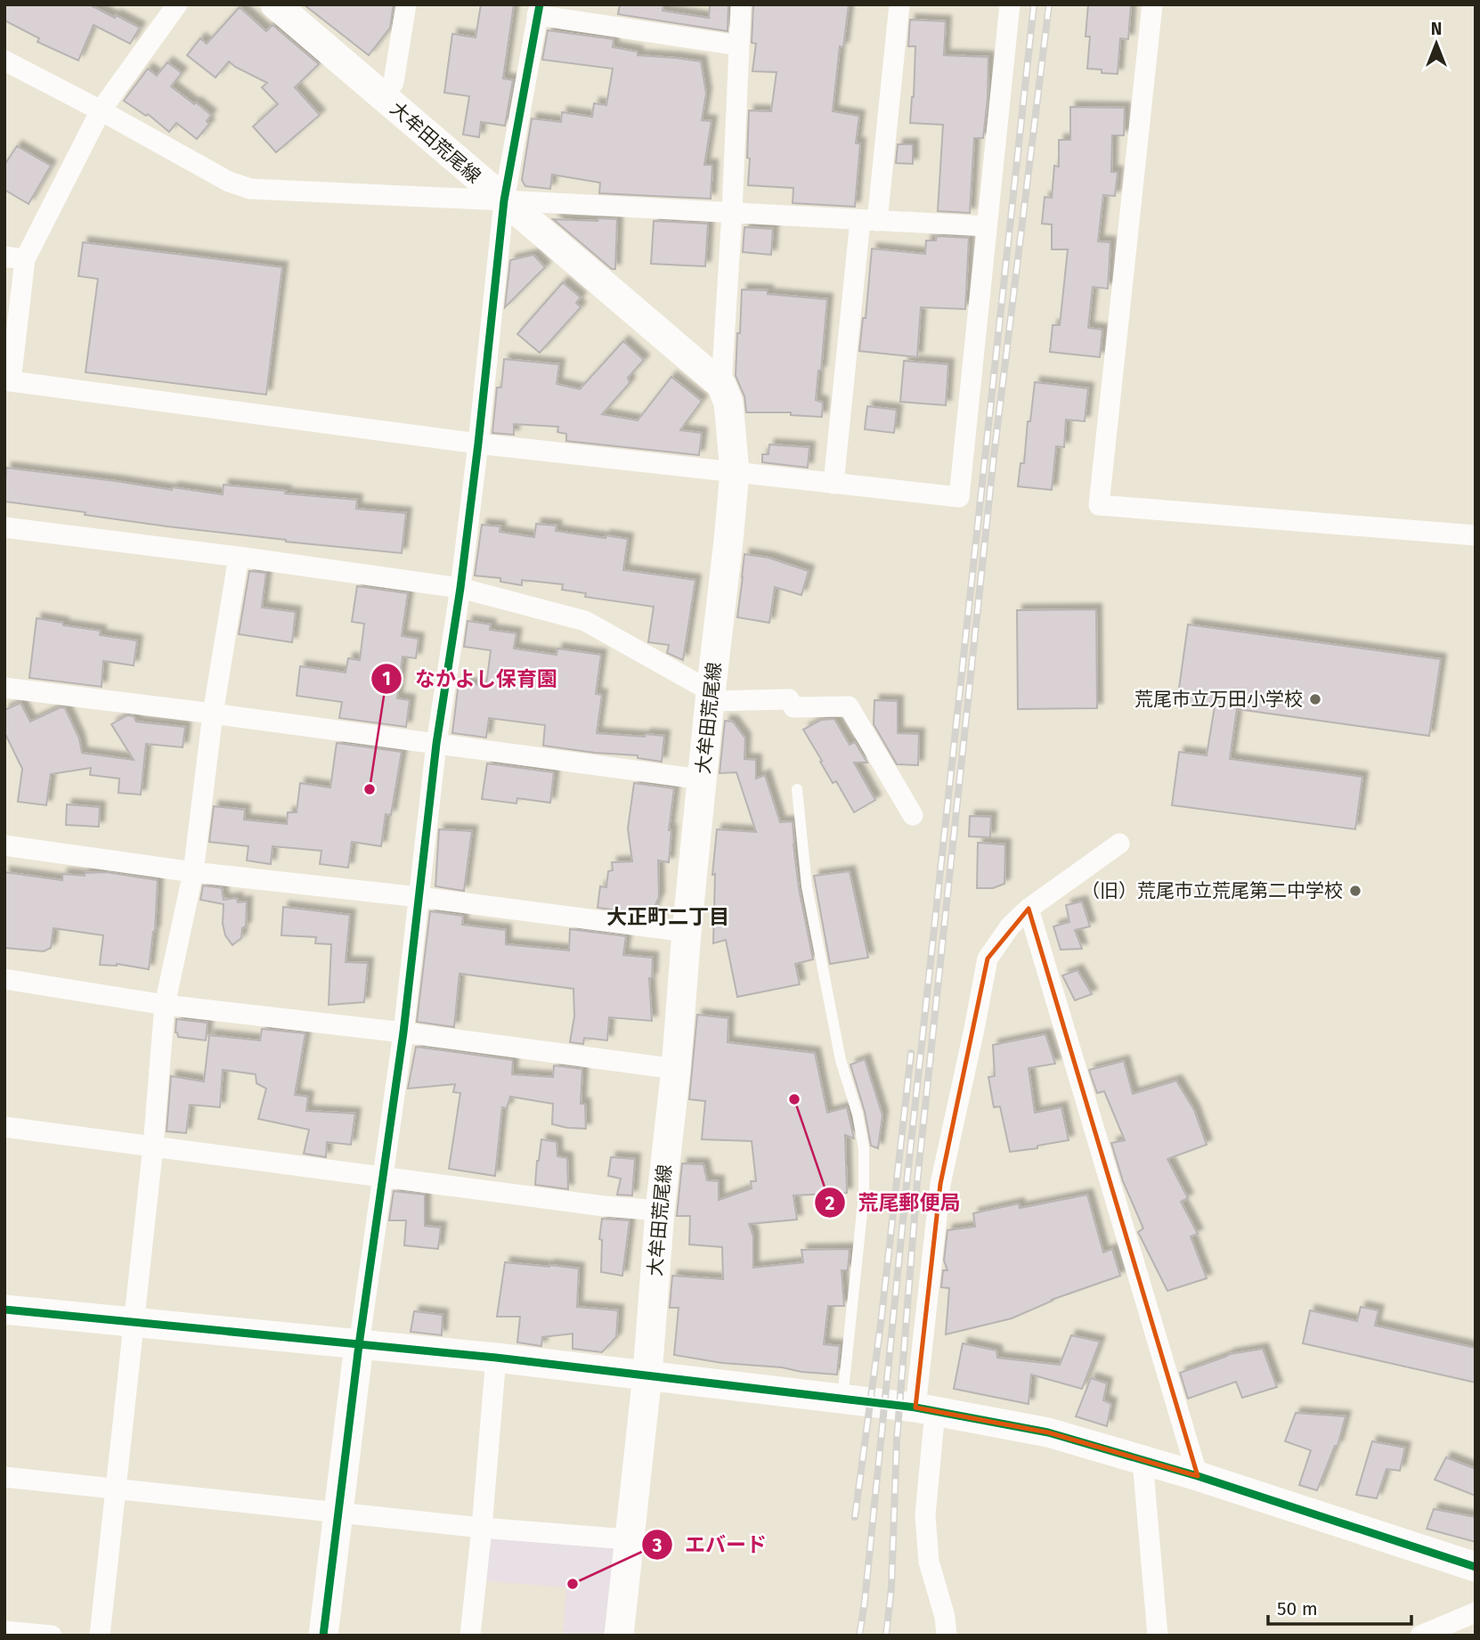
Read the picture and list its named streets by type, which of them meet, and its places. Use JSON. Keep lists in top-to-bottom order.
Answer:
{
  "streets": {
    "main road": ["大牟田荒尾線"]
  },
  "districts": ["大正町二丁目"],
  "places": [
    "荒尾市立万田小学校",
    "なかよし保育園",
    "（旧）荒尾市立荒尾第二中学校",
    "荒尾郵便局",
    "エバード"
  ],
  "scale_bar": "50 m",
  "north": "top"
}
